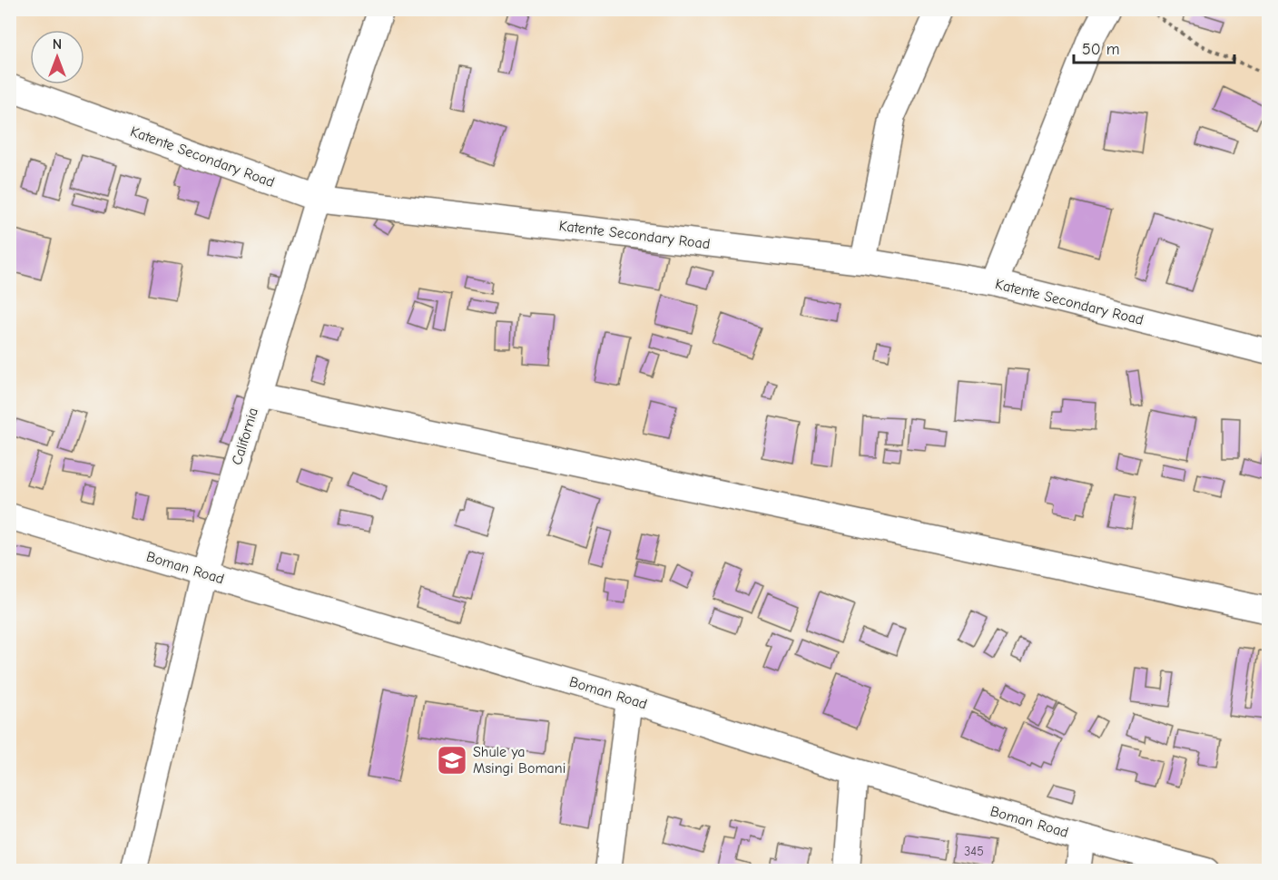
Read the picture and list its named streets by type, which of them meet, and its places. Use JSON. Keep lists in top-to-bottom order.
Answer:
{
  "streets": {
    "street": ["Katente Secondary Road", "California", "Boman Road"]
  },
  "crossings": [
    ["Katente Secondary Road", "California"],
    ["California", "Boman Road"]
  ],
  "places": {
    "school or university": ["Shule ya Msingi Bomani"]
  },
  "house_numbers": ["345"],
  "scale_bar": "50 m",
  "north": "top"
}
